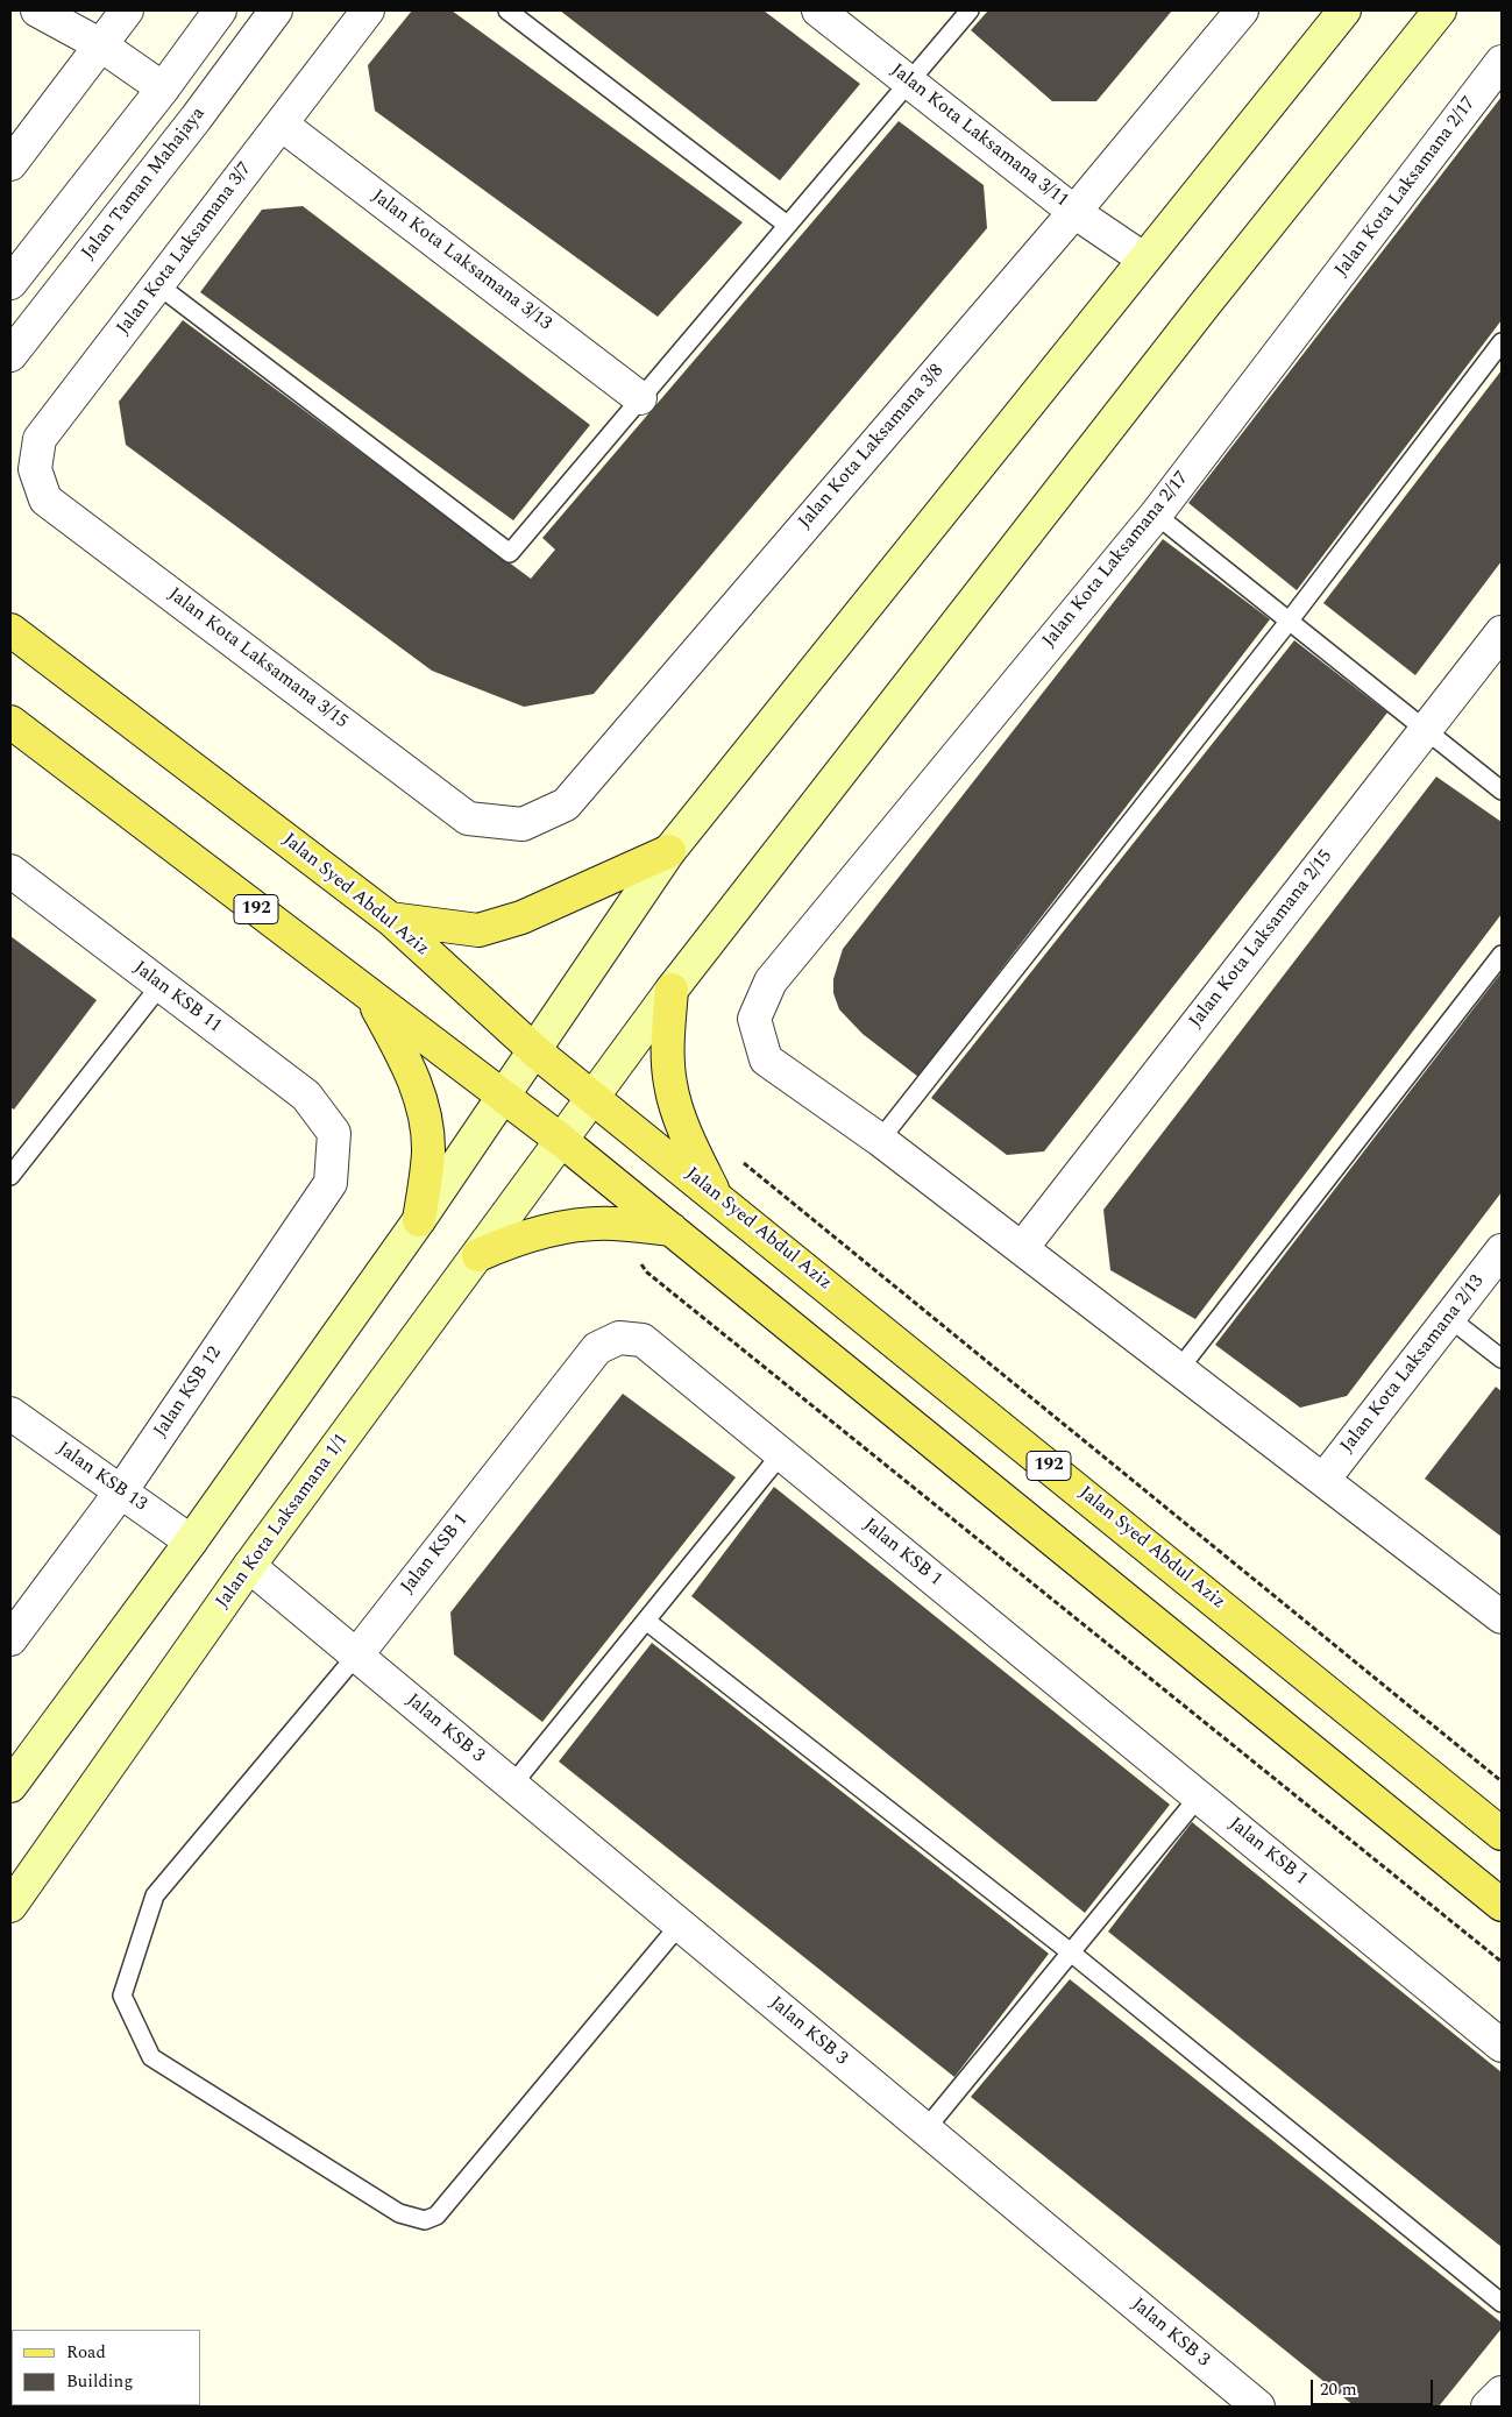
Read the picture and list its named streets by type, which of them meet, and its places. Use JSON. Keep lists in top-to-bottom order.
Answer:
{
  "streets": {
    "main road": ["Jalan Syed Abdul Aziz", "192", "Jalan Kota Laksamana 1/1"],
    "street": [
      "Jalan Kota Laksamana 3/11",
      "Jalan Taman Mahajaya",
      "Jalan Kota Laksamana 2/17",
      "Jalan Kota Laksamana 3/7",
      "Jalan Kota Laksamana 3/13",
      "Jalan Kota Laksamana 3/8",
      "Jalan Kota Laksamana 3/15",
      "Jalan Kota Laksamana 2/15",
      "Jalan KSB 11",
      "Jalan Kota Laksamana 2/13",
      "Jalan KSB 12",
      "Jalan KSB 13",
      "Jalan KSB 1",
      "Jalan KSB 3"
    ]
  },
  "crossings": [
    ["Jalan Kota Laksamana 3/11", "Jalan Kota Laksamana 3/8"],
    ["Jalan Kota Laksamana 3/7", "Jalan Kota Laksamana 3/13"],
    ["Jalan Kota Laksamana 3/7", "Jalan Kota Laksamana 3/15"],
    ["Jalan Kota Laksamana 3/8", "Jalan Kota Laksamana 3/15"],
    ["Jalan Syed Abdul Aziz", "Jalan Kota Laksamana 1/1"],
    ["192", "Jalan Kota Laksamana 1/1"],
    ["Jalan KSB 11", "Jalan KSB 12"],
    ["Jalan KSB 12", "Jalan KSB 13"],
    ["Jalan Kota Laksamana 1/1", "Jalan KSB 3"],
    ["Jalan KSB 1", "Jalan KSB 3"]
  ],
  "legend": ["Road", "Building"],
  "scale_bar": "20 m"
}
